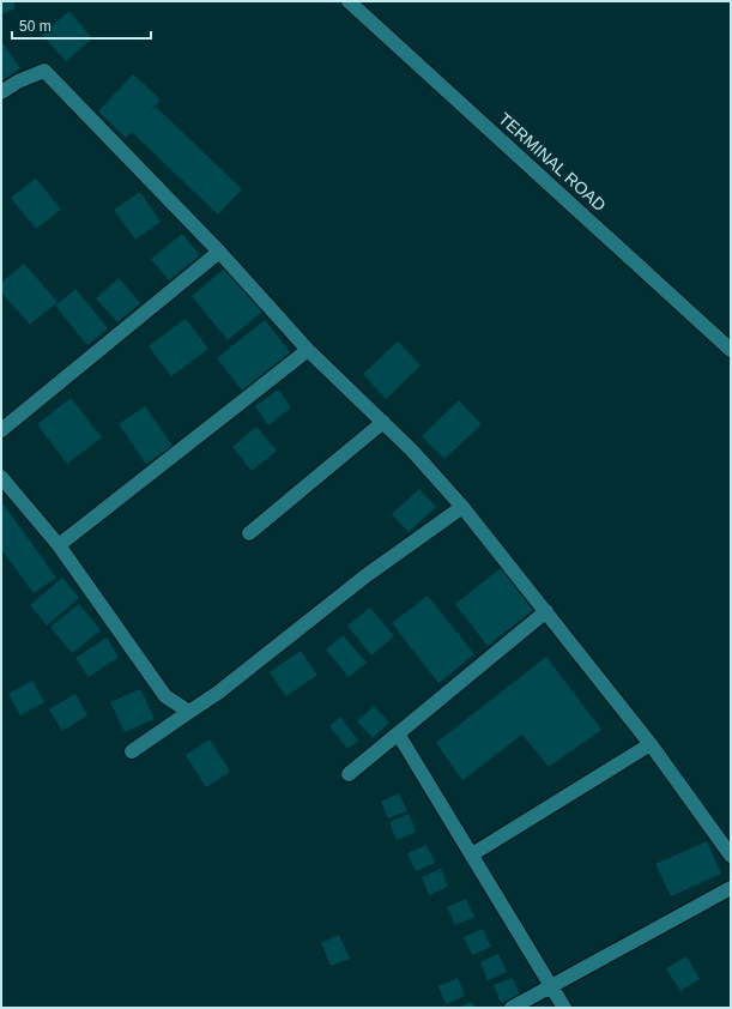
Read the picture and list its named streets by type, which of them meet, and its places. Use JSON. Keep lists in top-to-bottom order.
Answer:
{
  "streets": {
    "street": ["TERMINAL ROAD"]
  },
  "scale_bar": "50 m"
}
